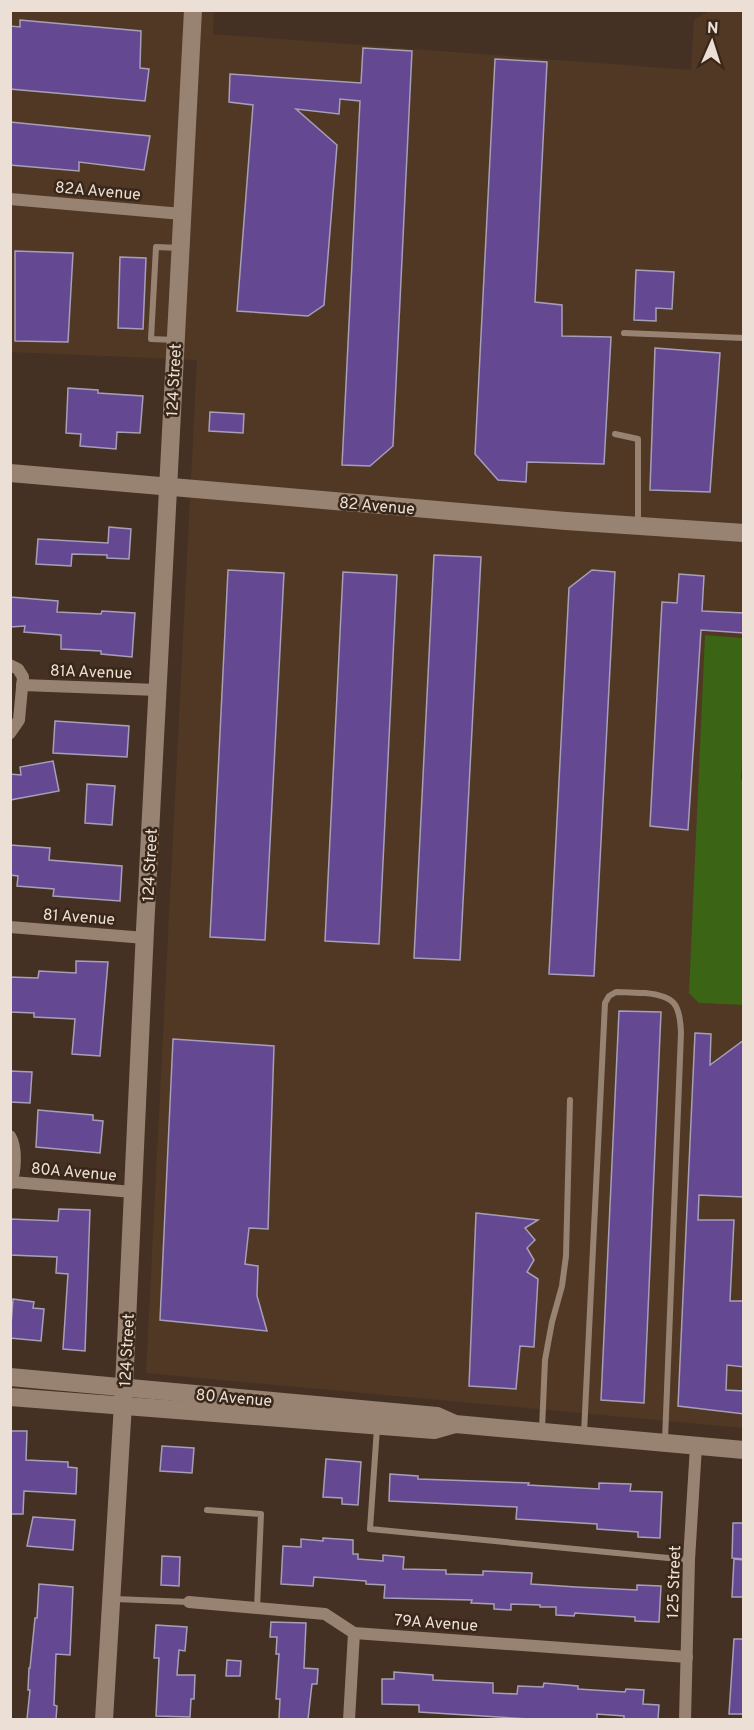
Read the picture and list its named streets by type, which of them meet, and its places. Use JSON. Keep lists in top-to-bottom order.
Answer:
{
  "streets": {
    "street": [
      "82A Avenue",
      "124 Street",
      "82 Avenue",
      "81A Avenue",
      "81 Avenue",
      "80A Avenue",
      "80 Avenue",
      "125 Street",
      "79A Avenue"
    ]
  },
  "crossings": [
    ["82A Avenue", "124 Street"],
    ["124 Street", "82 Avenue"],
    ["124 Street", "81A Avenue"],
    ["124 Street", "81 Avenue"],
    ["124 Street", "80A Avenue"],
    ["124 Street", "80 Avenue"],
    ["80 Avenue", "125 Street"],
    ["125 Street", "79A Avenue"]
  ],
  "north": "top"
}
